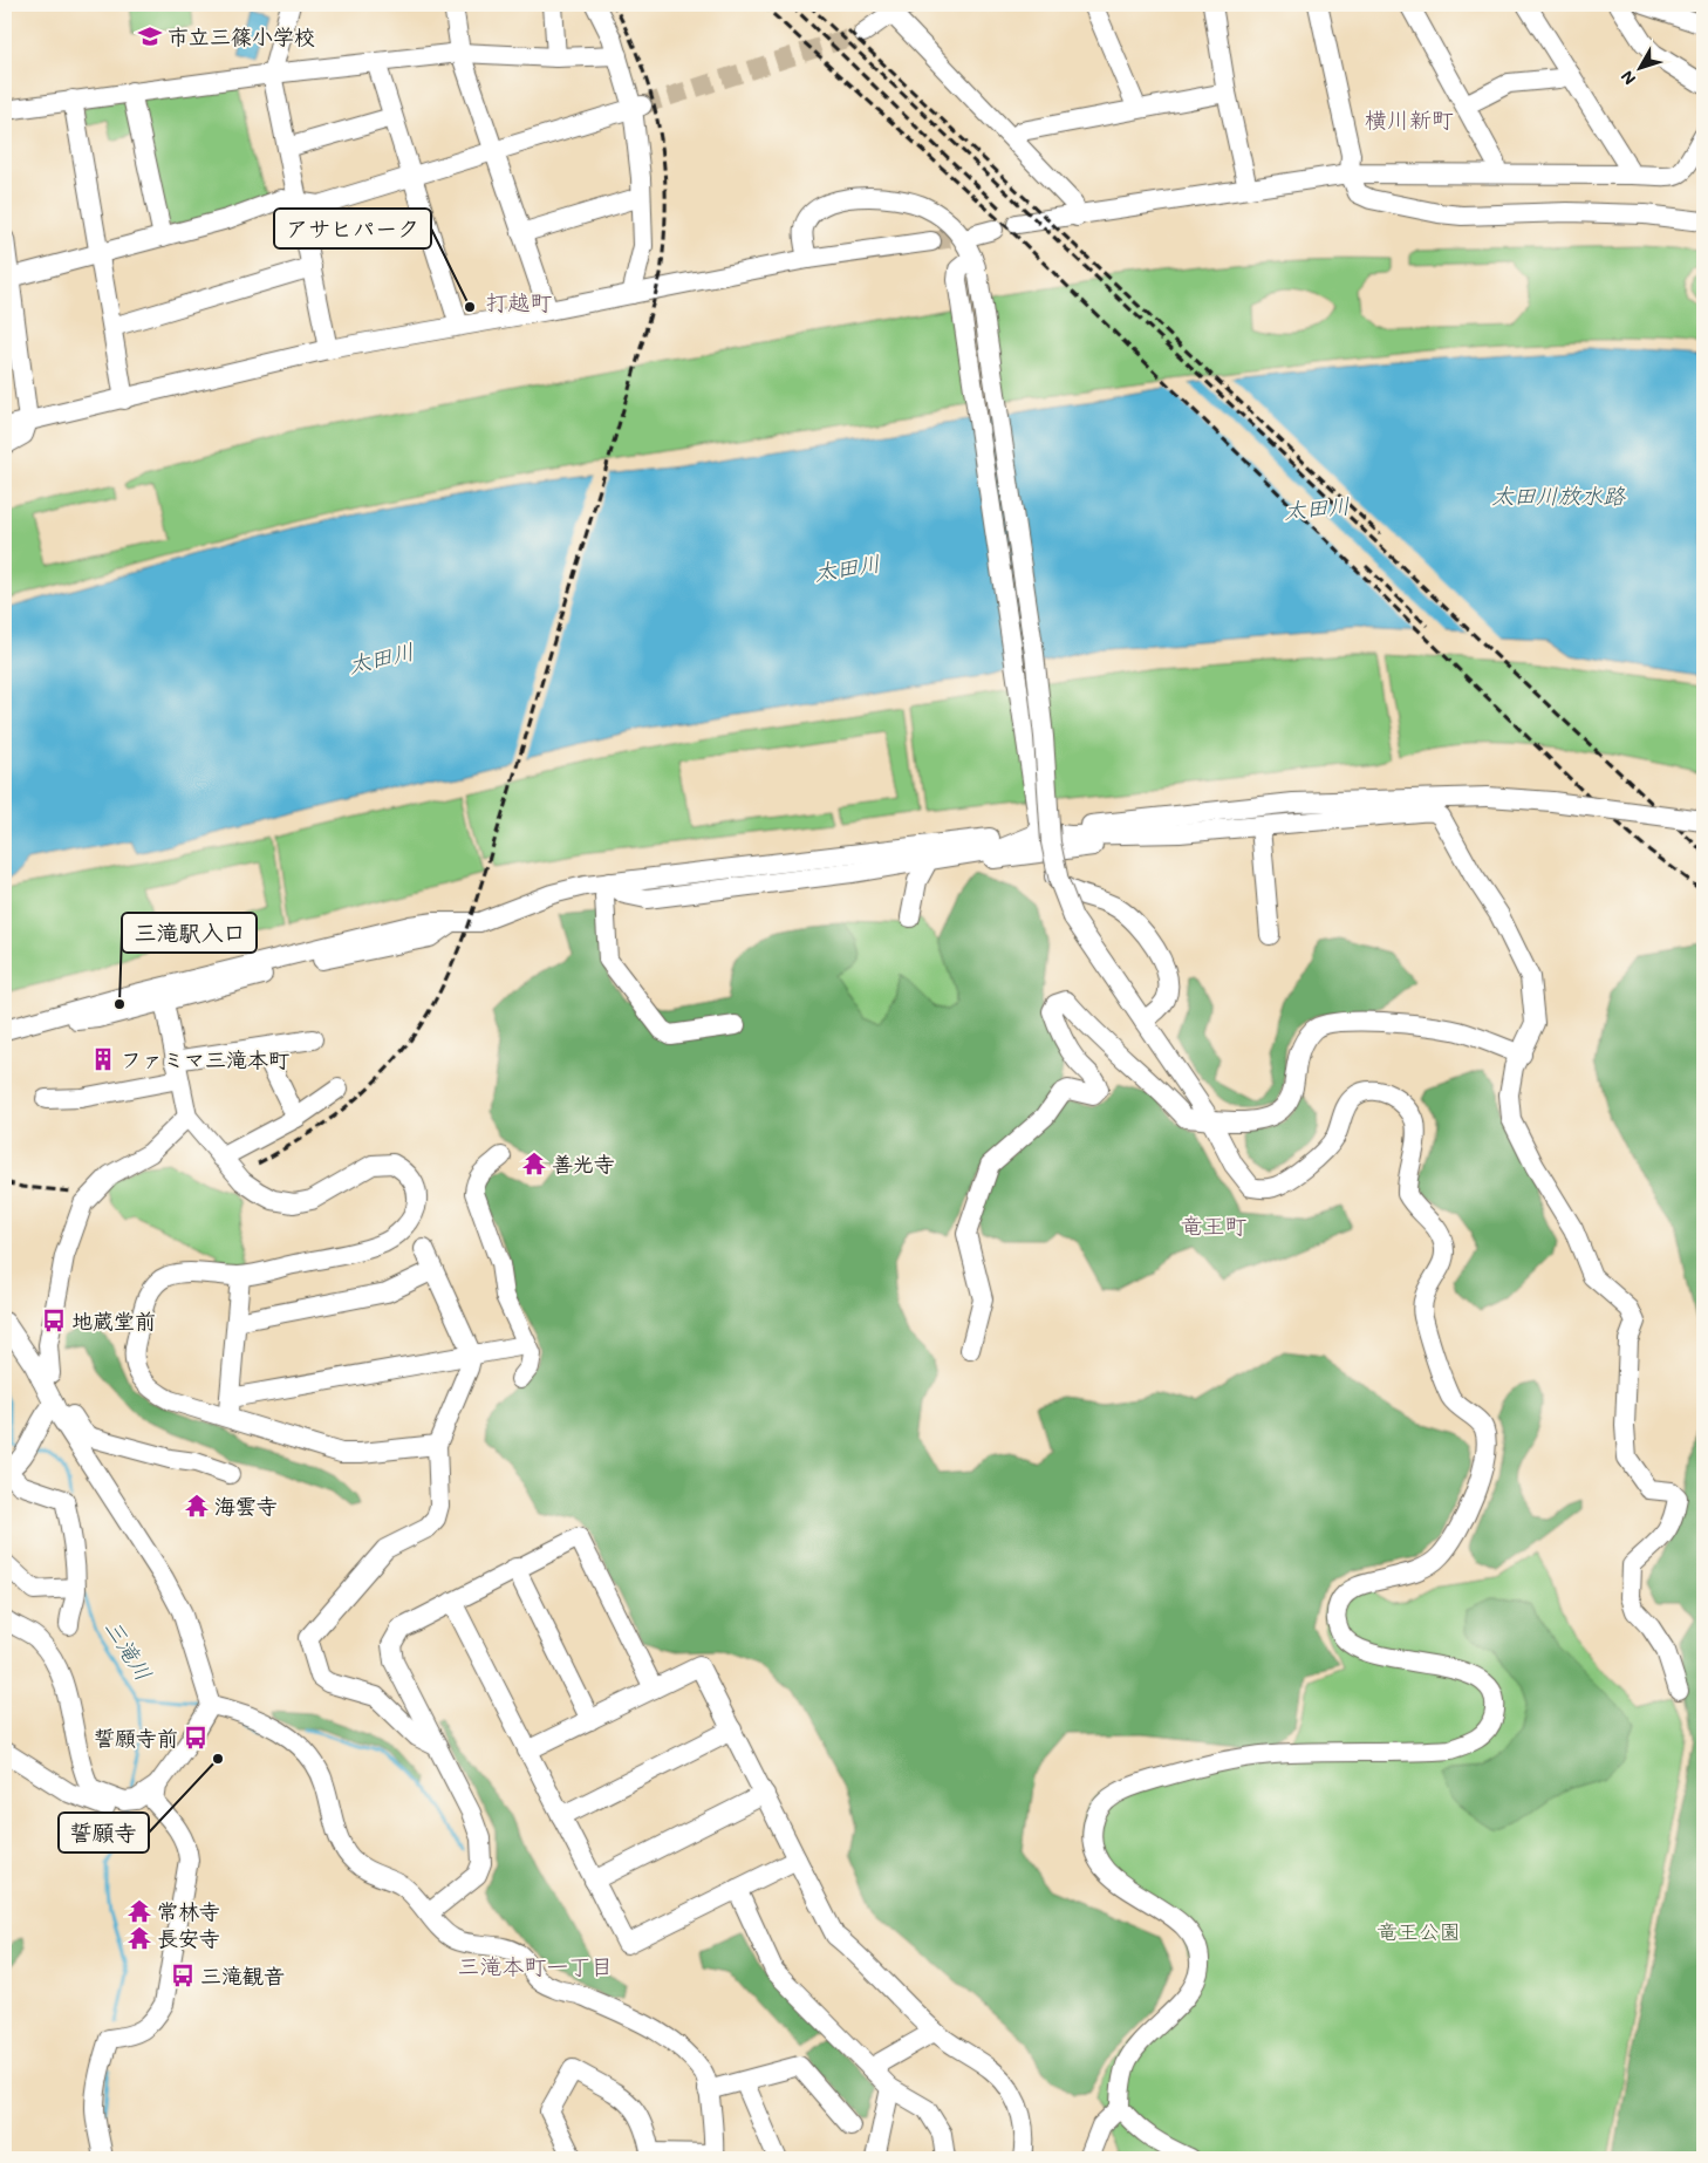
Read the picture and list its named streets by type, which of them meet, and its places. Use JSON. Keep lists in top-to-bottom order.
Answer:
{
  "districts": [
    "横川新町",
    "打越町",
    "竜王町",
    "三滝本町一丁目"
  ],
  "water": ["太田川放水路", "太田川", "三滝川"],
  "parks": ["竜王公園"],
  "places": {
    "school or university": ["市立三篠小学校"],
    "other": ["アサヒパーク", "三滝駅入口", "誓願寺"],
    "building": ["ファミマ三滝本町"],
    "temple": [
      "善光寺",
      "海雲寺",
      "常林寺",
      "長安寺"
    ],
    "bus stop": ["地蔵堂前", "誓願寺前", "三滝観音"]
  },
  "north": "bottom left"
}
